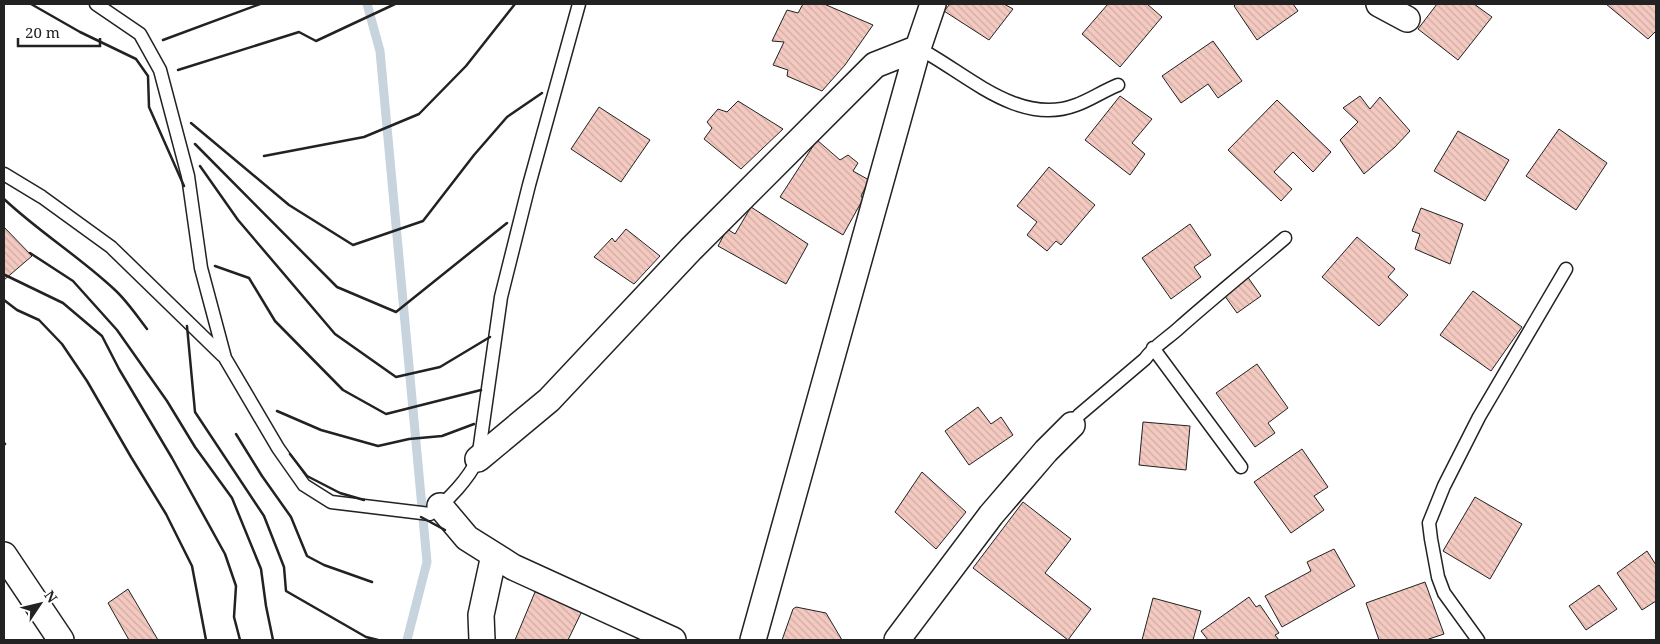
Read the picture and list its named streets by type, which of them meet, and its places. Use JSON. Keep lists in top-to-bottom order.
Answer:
{
  "scale_bar": "20 m",
  "north": "top right"
}
